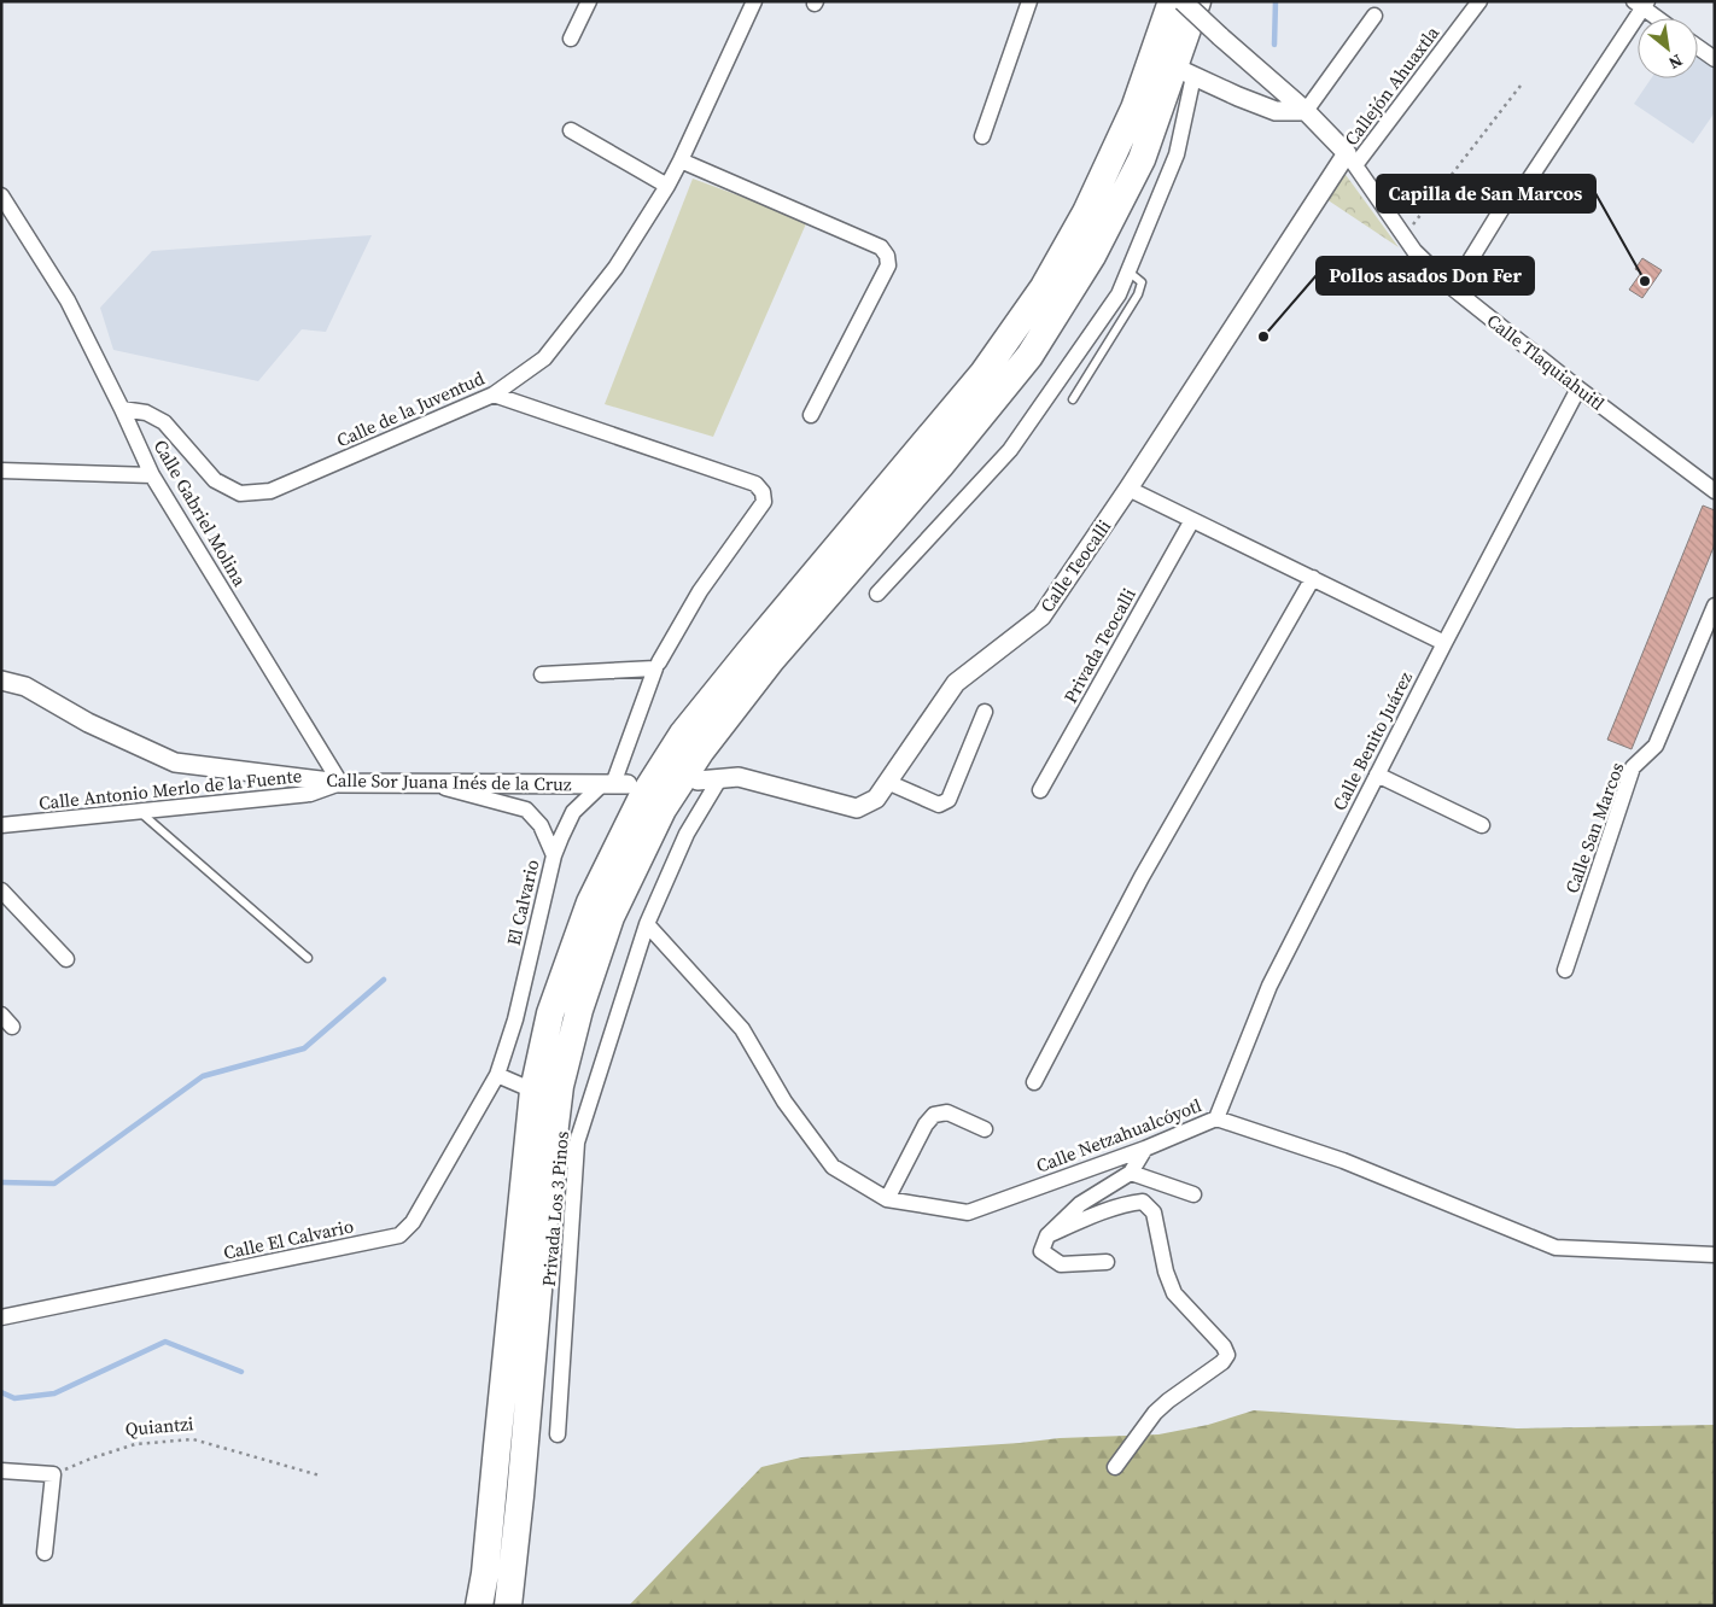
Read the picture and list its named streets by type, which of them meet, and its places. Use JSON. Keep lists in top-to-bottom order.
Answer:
{
  "streets": {
    "street": [
      "Callejón Ahuaxtla",
      "Calle Tlaquiahuitl",
      "Calle de la Juventud",
      "Calle Gabriel Molina",
      "Calle Teocalli",
      "Privada Teocalli",
      "Calle Benito Juárez",
      "Calle Sor Juana Inés de la Cruz",
      "Calle Antonio Merlo de la Fuente",
      "Calle San Marcos",
      "El Calvario",
      "Calle Netzahualcóyotl",
      "Privada Los 3 Pinos",
      "Calle El Calvario"
    ],
    "path": ["Quiantzi"]
  },
  "crossings": [
    ["Callejón Ahuaxtla", "Calle Tlaquiahuitl"],
    ["Callejón Ahuaxtla", "Calle Teocalli"],
    ["Calle Tlaquiahuitl", "Calle Teocalli"],
    ["Calle Tlaquiahuitl", "Calle Benito Juárez"],
    ["Calle de la Juventud", "Calle Gabriel Molina"],
    ["Calle Gabriel Molina", "Calle Sor Juana Inés de la Cruz"],
    ["Calle Gabriel Molina", "Calle Antonio Merlo de la Fuente"],
    ["Calle Teocalli", "Privada Los 3 Pinos"],
    ["Calle Benito Juárez", "Calle Netzahualcóyotl"],
    ["Calle Sor Juana Inés de la Cruz", "Calle Antonio Merlo de la Fuente"],
    ["Calle Sor Juana Inés de la Cruz", "El Calvario"],
    ["El Calvario", "Calle El Calvario"],
    ["Calle Netzahualcóyotl", "Privada Los 3 Pinos"]
  ],
  "places": ["Capilla de San Marcos", "Pollos asados Don Fer"],
  "north": "bottom right"
}
